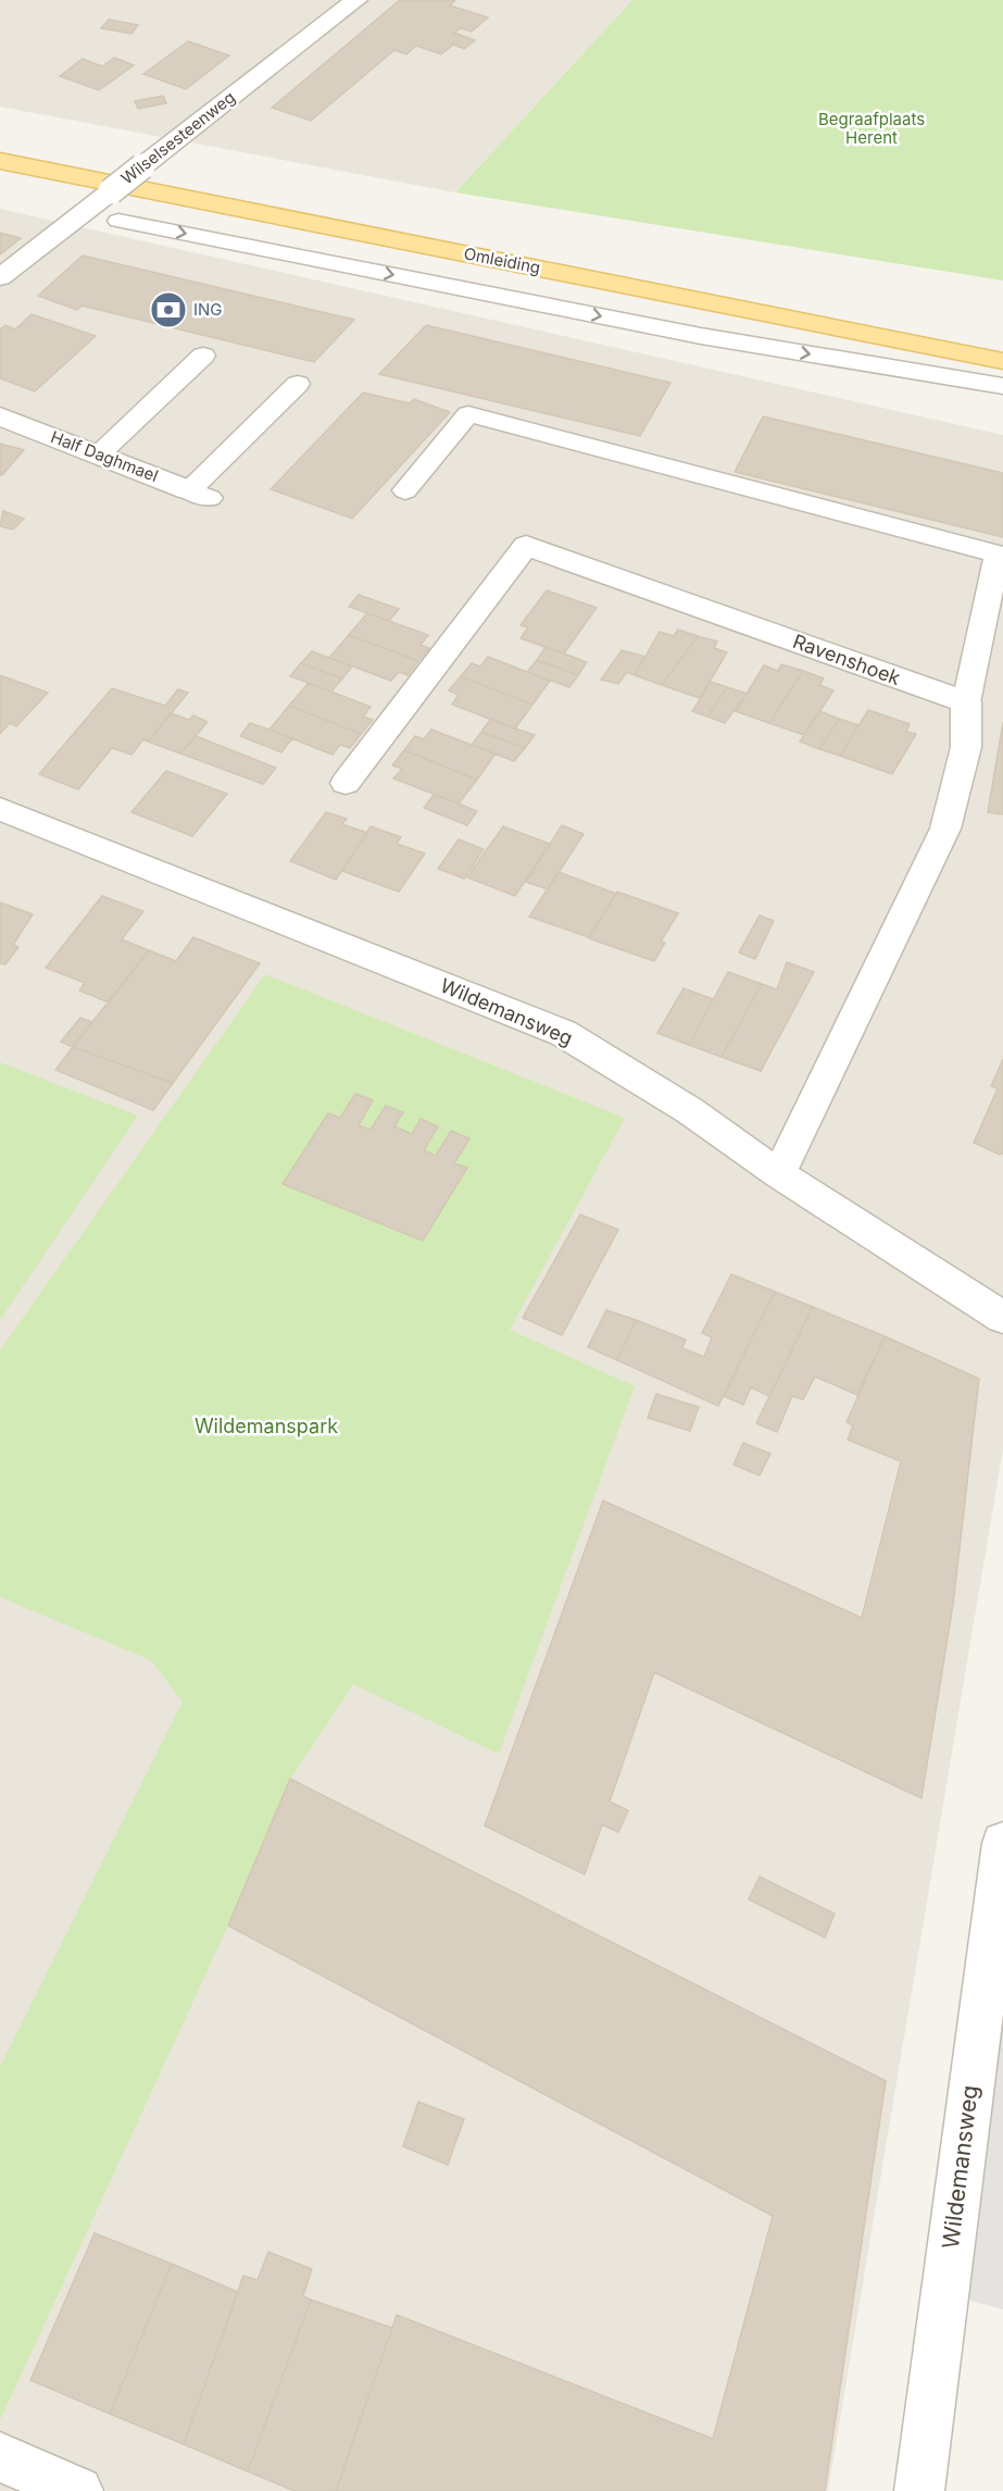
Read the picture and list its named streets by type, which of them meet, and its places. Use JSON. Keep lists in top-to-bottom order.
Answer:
{
  "streets": {
    "main road": ["Omleiding"],
    "street": [
      "Wilselsesteenweg",
      "Half Daghmael",
      "Ravenshoek",
      "Wildemansweg"
    ]
  },
  "parks": ["Begraafplaats Herent", "Wildemanspark"],
  "places": {
    "bank": ["ING"]
  }
}
